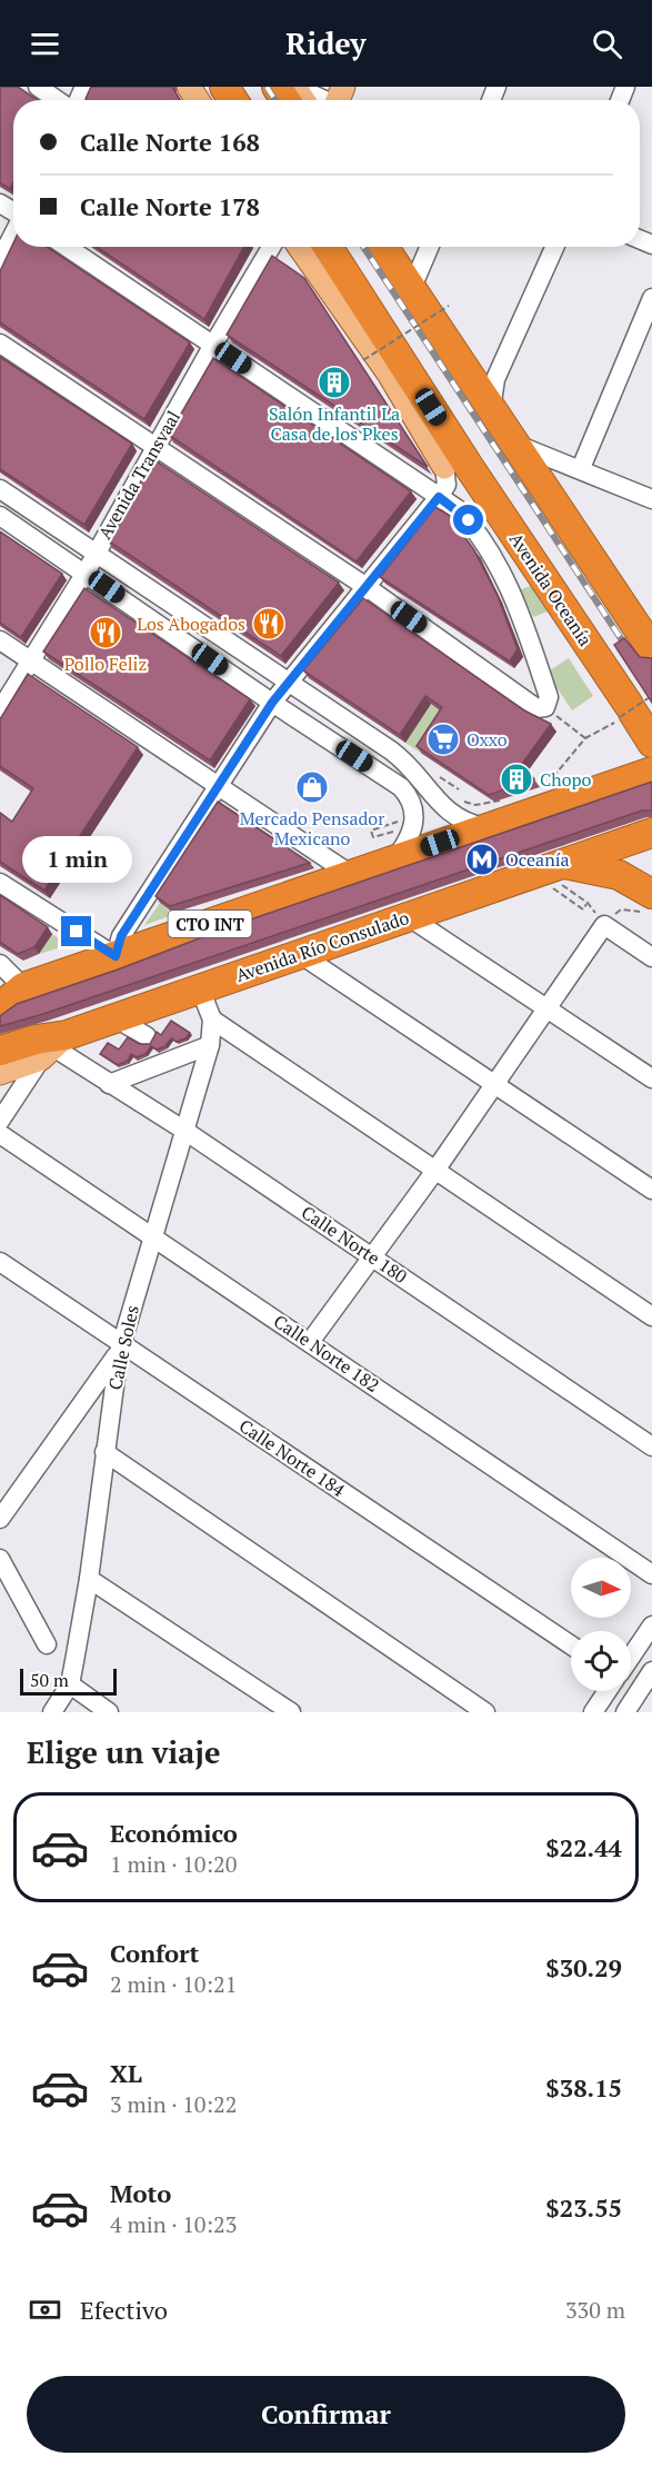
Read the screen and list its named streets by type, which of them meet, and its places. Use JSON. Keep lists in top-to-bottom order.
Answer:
{
  "streets": {
    "highway": ["Avenida Oceanía", "CTO INT", "Avenida Río Consulado"],
    "street": [
      "Avenida Transvaal",
      "Calle Norte 180",
      "Calle Soles",
      "Calle Norte 182",
      "Calle Norte 184"
    ]
  },
  "crossings": [
    ["Avenida Río Consulado", "Calle Norte 180"],
    ["Avenida Río Consulado", "Calle Soles"],
    ["Calle Norte 180", "Calle Soles"],
    ["Calle Soles", "Calle Norte 182"],
    ["Calle Soles", "Calle Norte 184"]
  ],
  "places": {
    "building": ["Salón Infantil La Casa de los Pkes", "Chopo"],
    "restaurant": ["Los Abogados", "Pollo Feliz"],
    "supermarket": ["Oxxo"],
    "shop": ["Mercado Pensador Mexicano"],
    "metro station": ["Oceanía"]
  },
  "scale_bar": "50 m",
  "north": "right",
  "page": {
    "header": "Ridey",
    "banner": ["Calle Norte 168", "Calle Norte 178"],
    "bubble": "1 min",
    "scale": "50 m",
    "heading": "Elige un viaje",
    "list": [
      {
        "name": "Económico",
        "note": "1 min · 10:20",
        "value": "$22.44"
      },
      {
        "name": "Confort",
        "note": "2 min · 10:21",
        "value": "$30.29"
      },
      {
        "name": "XL",
        "note": "3 min · 10:22",
        "value": "$38.15"
      },
      {
        "name": "Moto",
        "note": "4 min · 10:23",
        "value": "$23.55"
      }
    ],
    "pay": ["Efectivo", "330 m"],
    "buttons": "Confirmar"
  }
}
